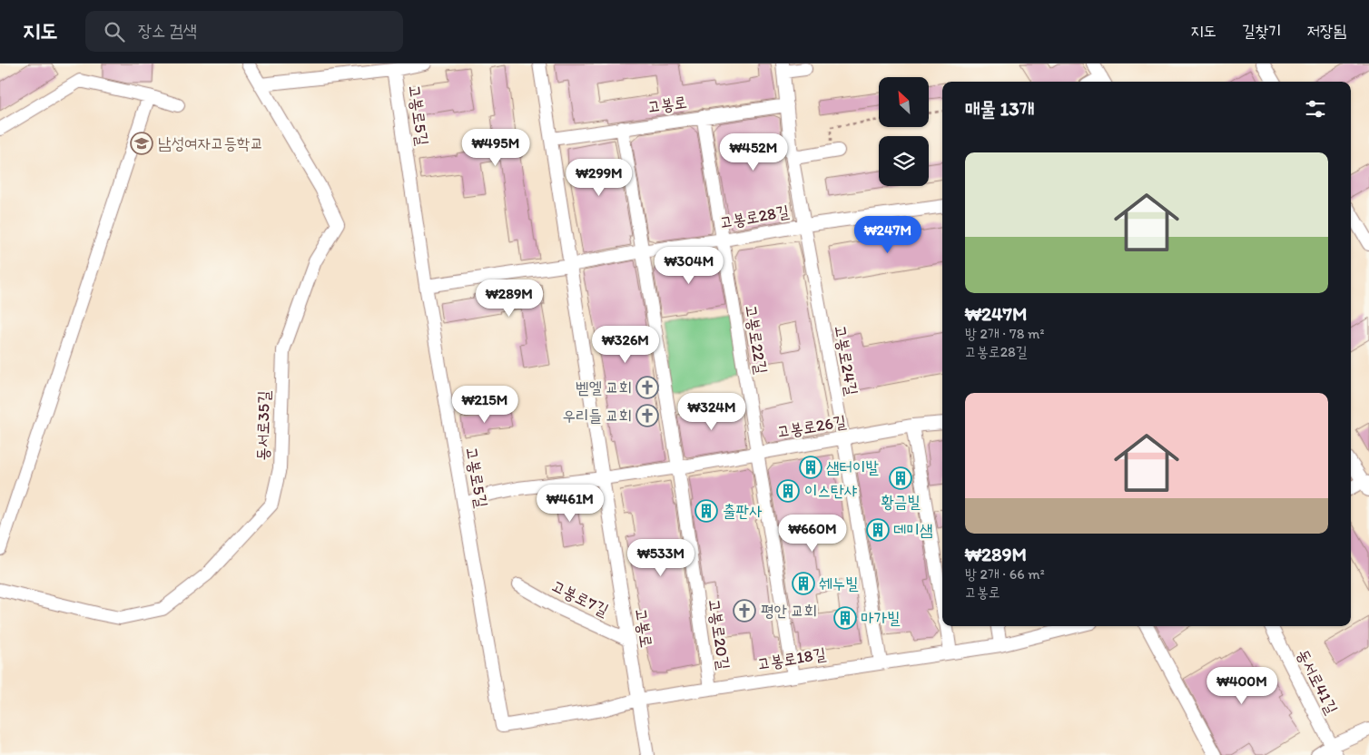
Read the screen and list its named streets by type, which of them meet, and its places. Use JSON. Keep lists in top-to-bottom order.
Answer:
{
  "streets": {
    "street": [
      "고봉로",
      "고봉로5길",
      "고봉로28길",
      "고봉로22길",
      "고봉로24길",
      "동서로35길",
      "고봉로26길",
      "고봉로7길",
      "고봉로20길",
      "고봉로18길",
      "동서로41길"
    ]
  },
  "crossings": [
    ["고봉로", "고봉로5길"],
    ["고봉로", "고봉로28길"],
    ["고봉로", "고봉로22길"],
    ["고봉로", "고봉로24길"],
    ["고봉로", "고봉로26길"],
    ["고봉로", "고봉로7길"],
    ["고봉로", "고봉로20길"],
    ["고봉로", "고봉로18길"],
    ["고봉로5길", "고봉로18길"],
    ["고봉로28길", "고봉로22길"],
    ["고봉로28길", "고봉로24길"],
    ["고봉로28길", "고봉로20길"],
    ["고봉로22길", "고봉로26길"],
    ["고봉로22길", "고봉로18길"],
    ["고봉로24길", "고봉로26길"],
    ["고봉로24길", "고봉로18길"],
    ["고봉로26길", "고봉로20길"],
    ["고봉로20길", "고봉로18길"]
  ],
  "places": {
    "school or university": ["남성여자고등학교"],
    "church": ["벧엘 교회", "우리들 교회", "평안 교회"],
    "building": [
      "샘터이발",
      "황금빌",
      "이스탄샤",
      "출판사",
      "데미샘",
      "쉐누빌",
      "마가빌"
    ]
  },
  "north": "top left",
  "page": {
    "header": "지도",
    "search": "장소 검색",
    "nav": ["지도", "길찾기", "저장됨"],
    "heading": "매물 13개",
    "price": [
      "₩495M",
      "₩452M",
      "₩299M",
      "₩247M",
      "₩304M",
      "₩289M",
      "₩326M",
      "₩215M",
      "₩324M",
      "₩461M",
      "₩660M",
      "₩533M",
      "₩400M"
    ],
    "list": [
      {
        "name": "₩247M",
        "note": "방 2개 · 78 m² · 고봉로28길"
      },
      {
        "name": "₩289M",
        "note": "방 2개 · 66 m² · 고봉로"
      }
    ]
  }
}
